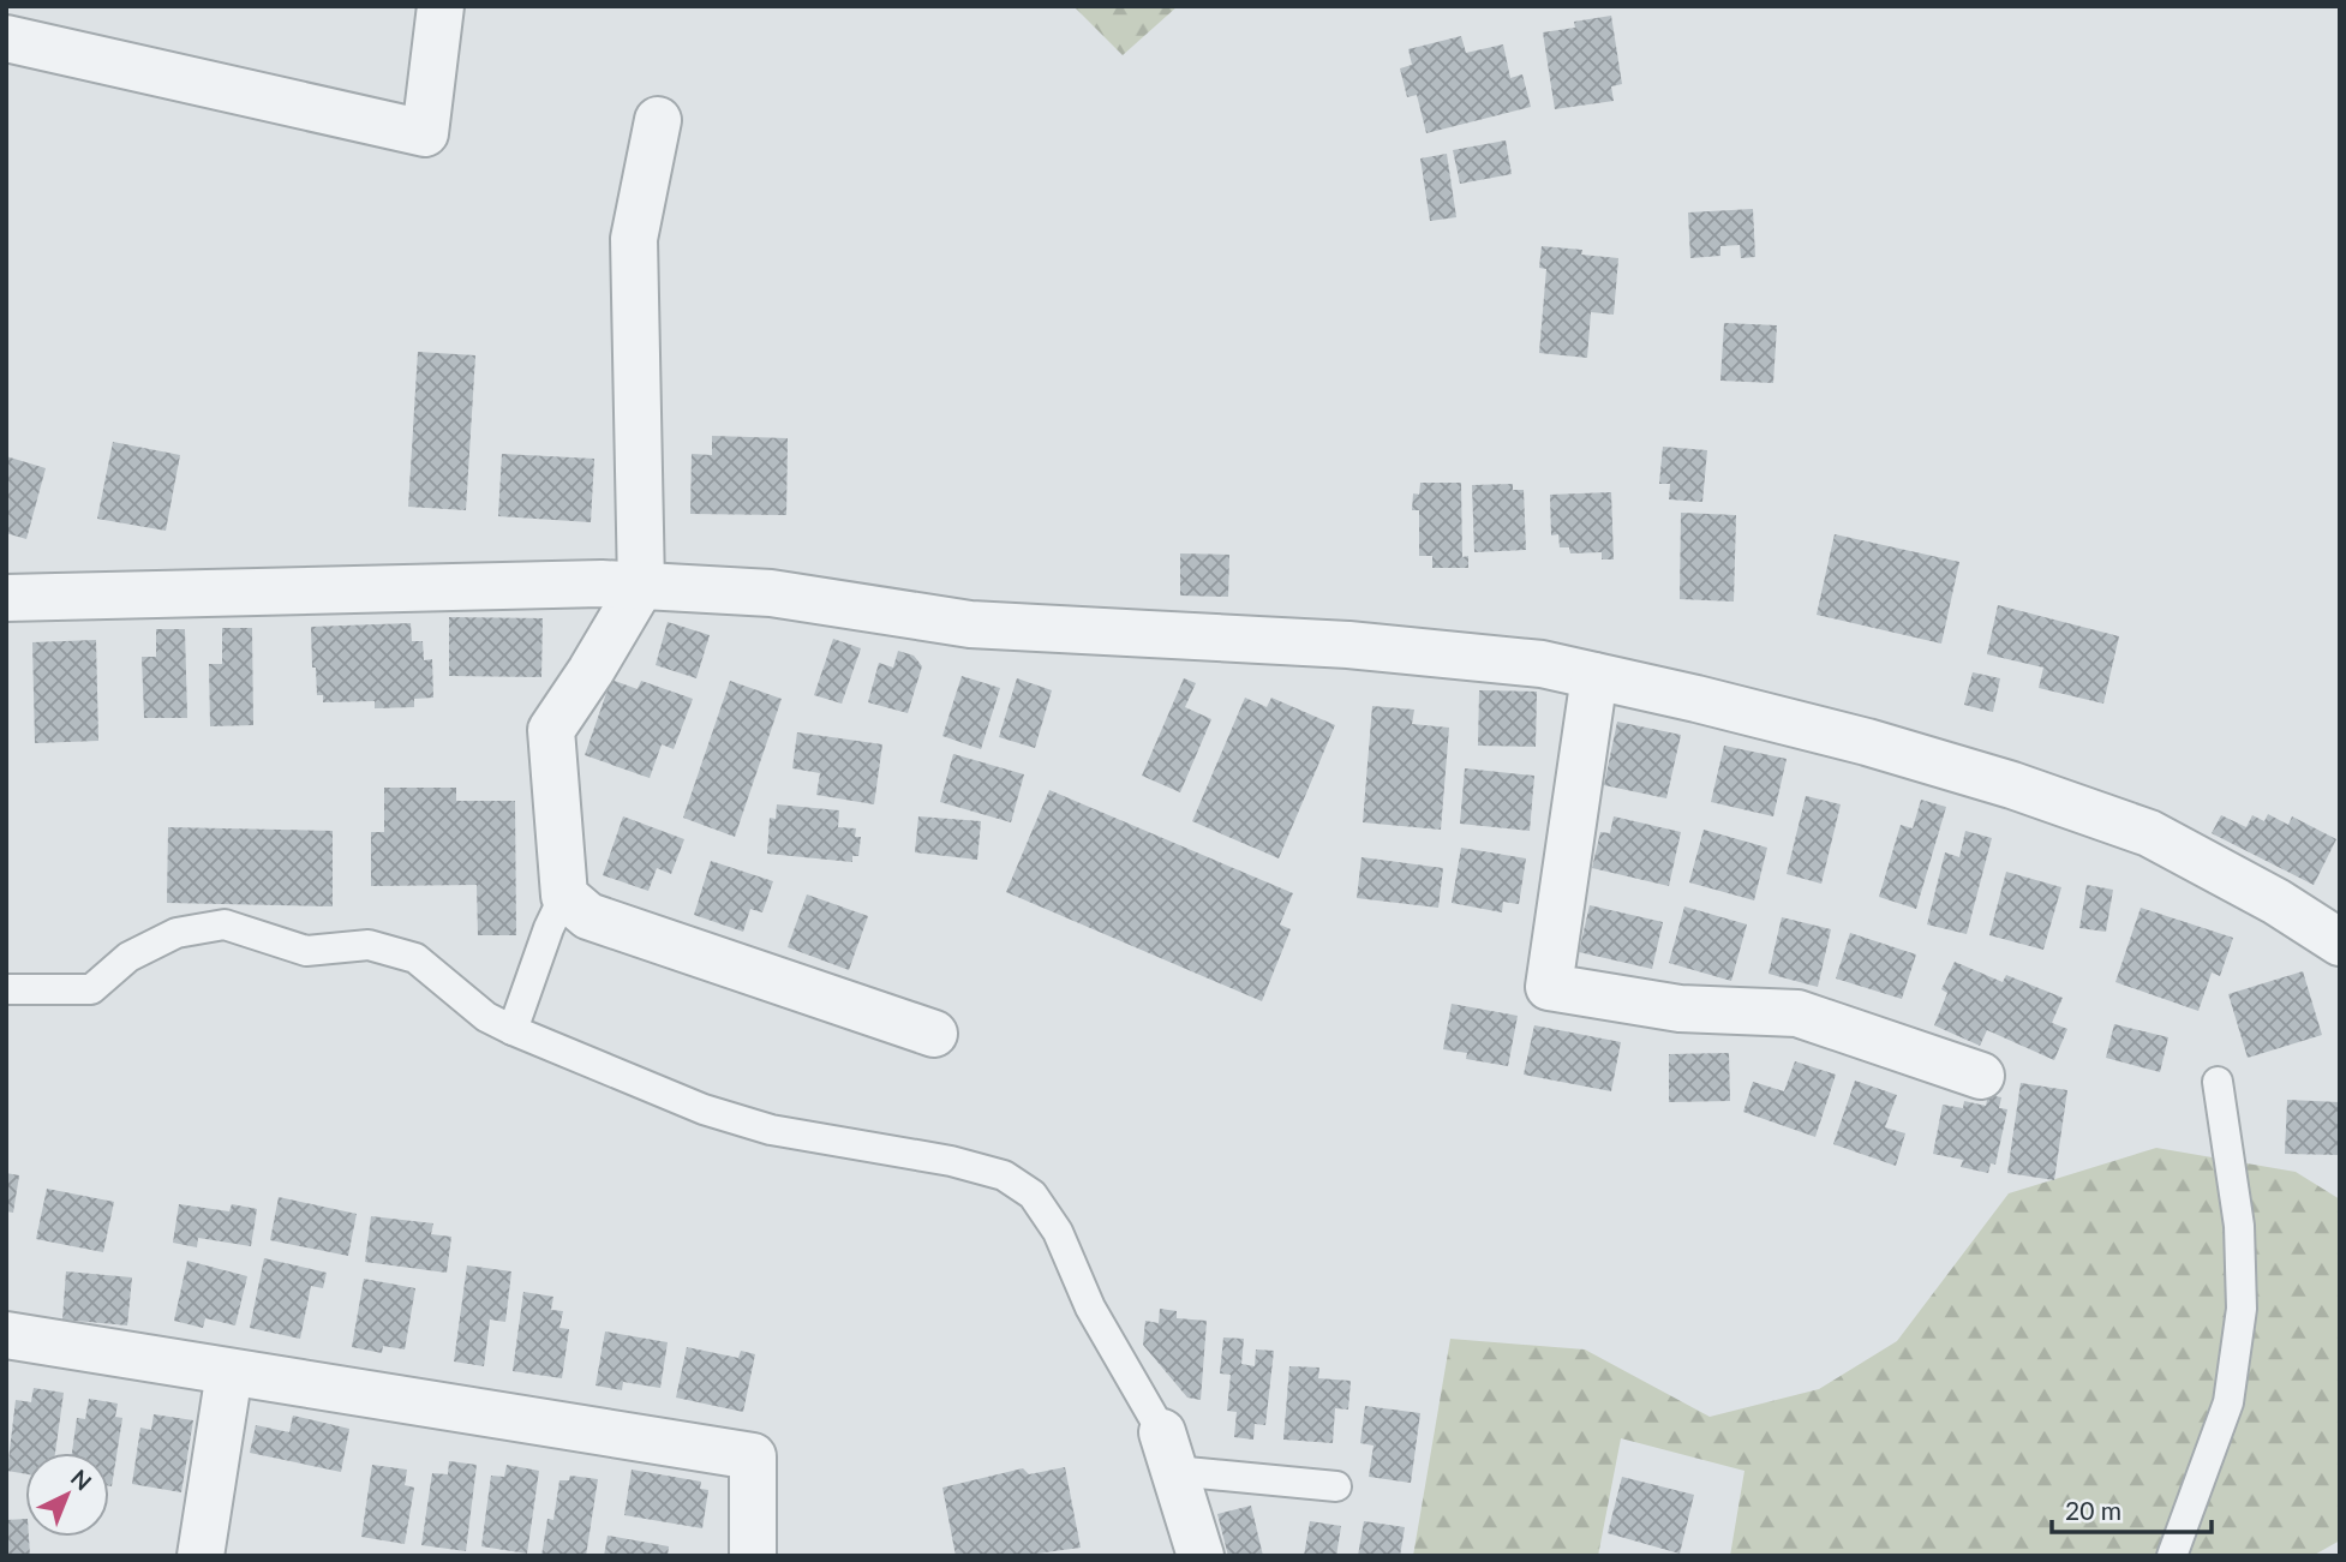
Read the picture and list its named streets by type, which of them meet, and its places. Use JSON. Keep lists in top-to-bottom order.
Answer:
{
  "scale_bar": "20 m",
  "north": "top right"
}
